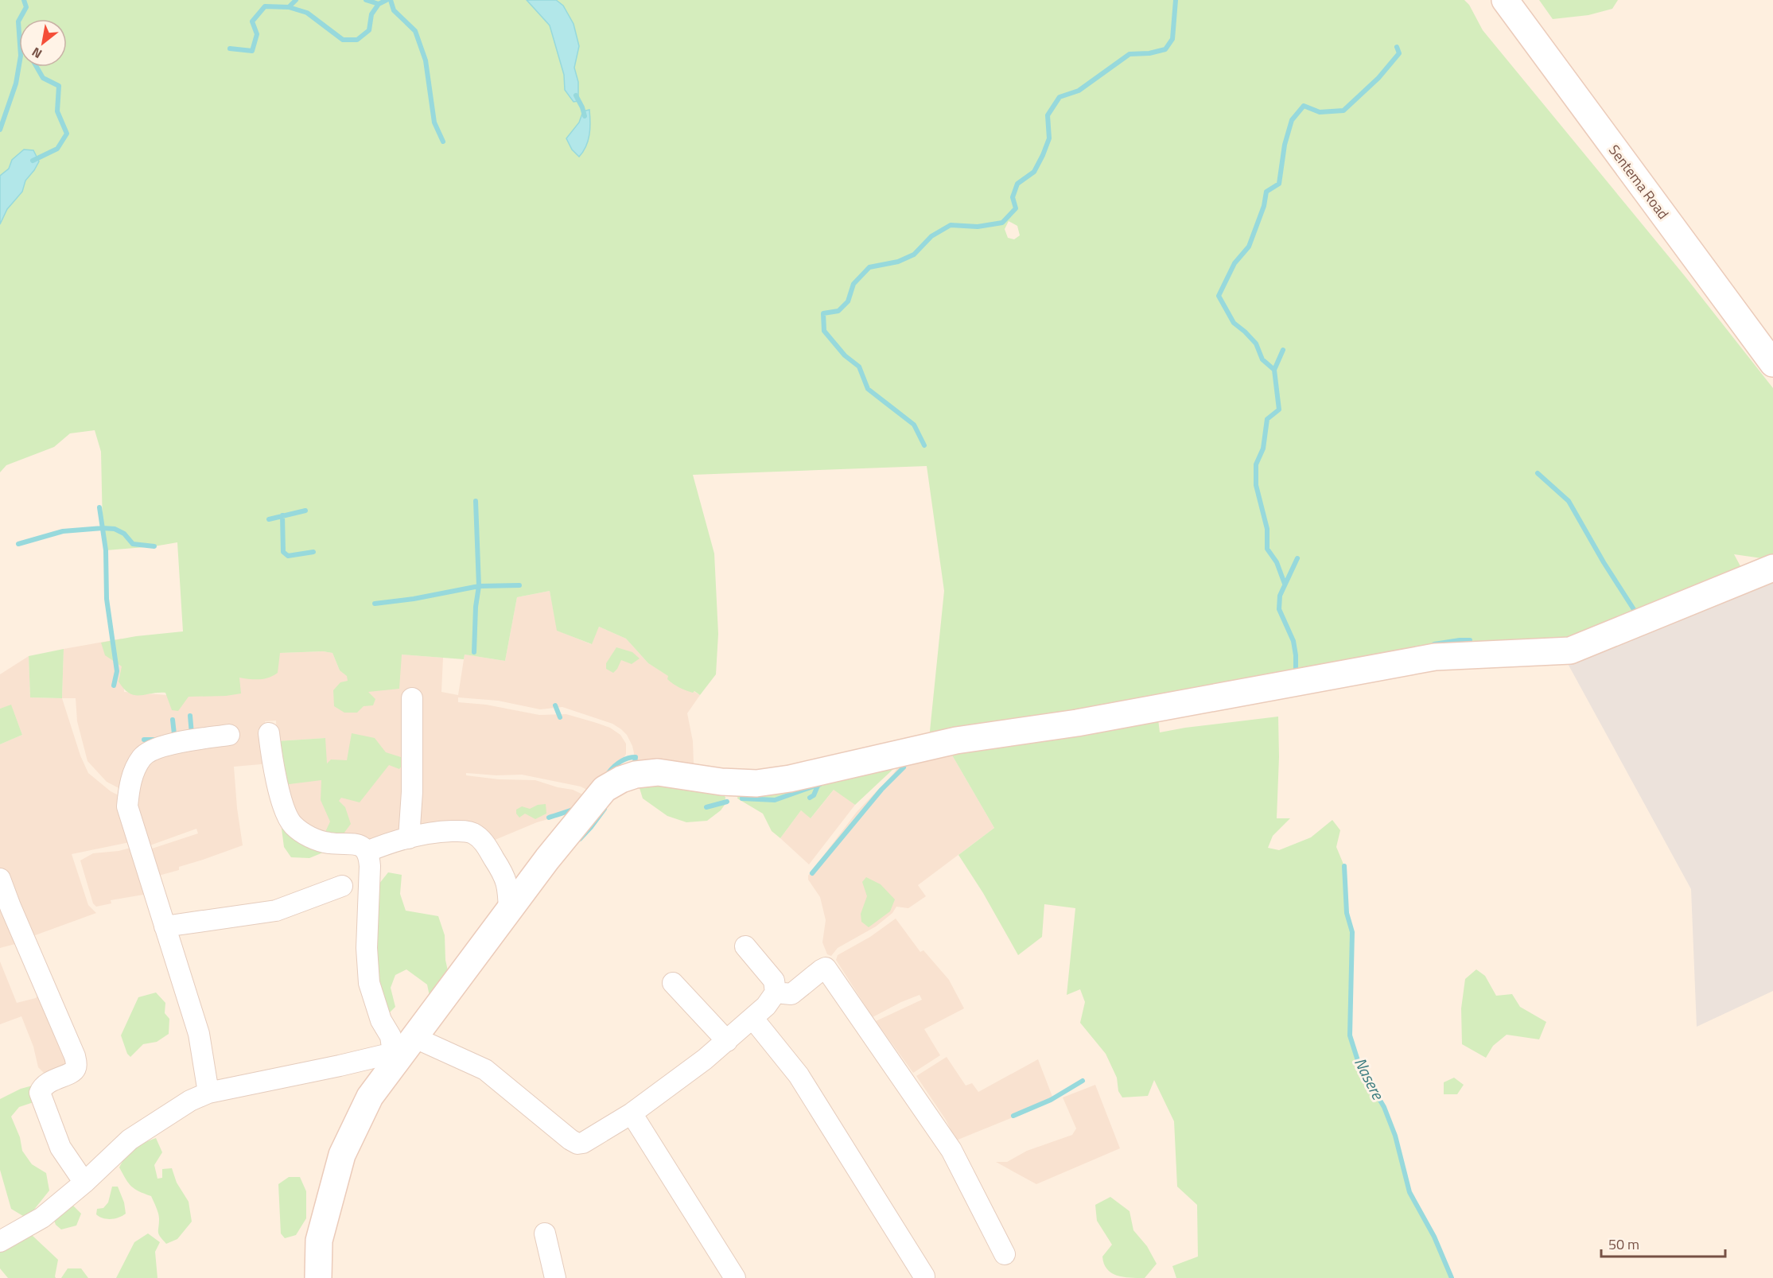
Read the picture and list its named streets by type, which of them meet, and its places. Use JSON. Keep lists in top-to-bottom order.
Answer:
{
  "streets": {
    "street": ["Sentema Road"]
  },
  "water": ["Nasere"],
  "scale_bar": "50 m",
  "north": "bottom left"
}
